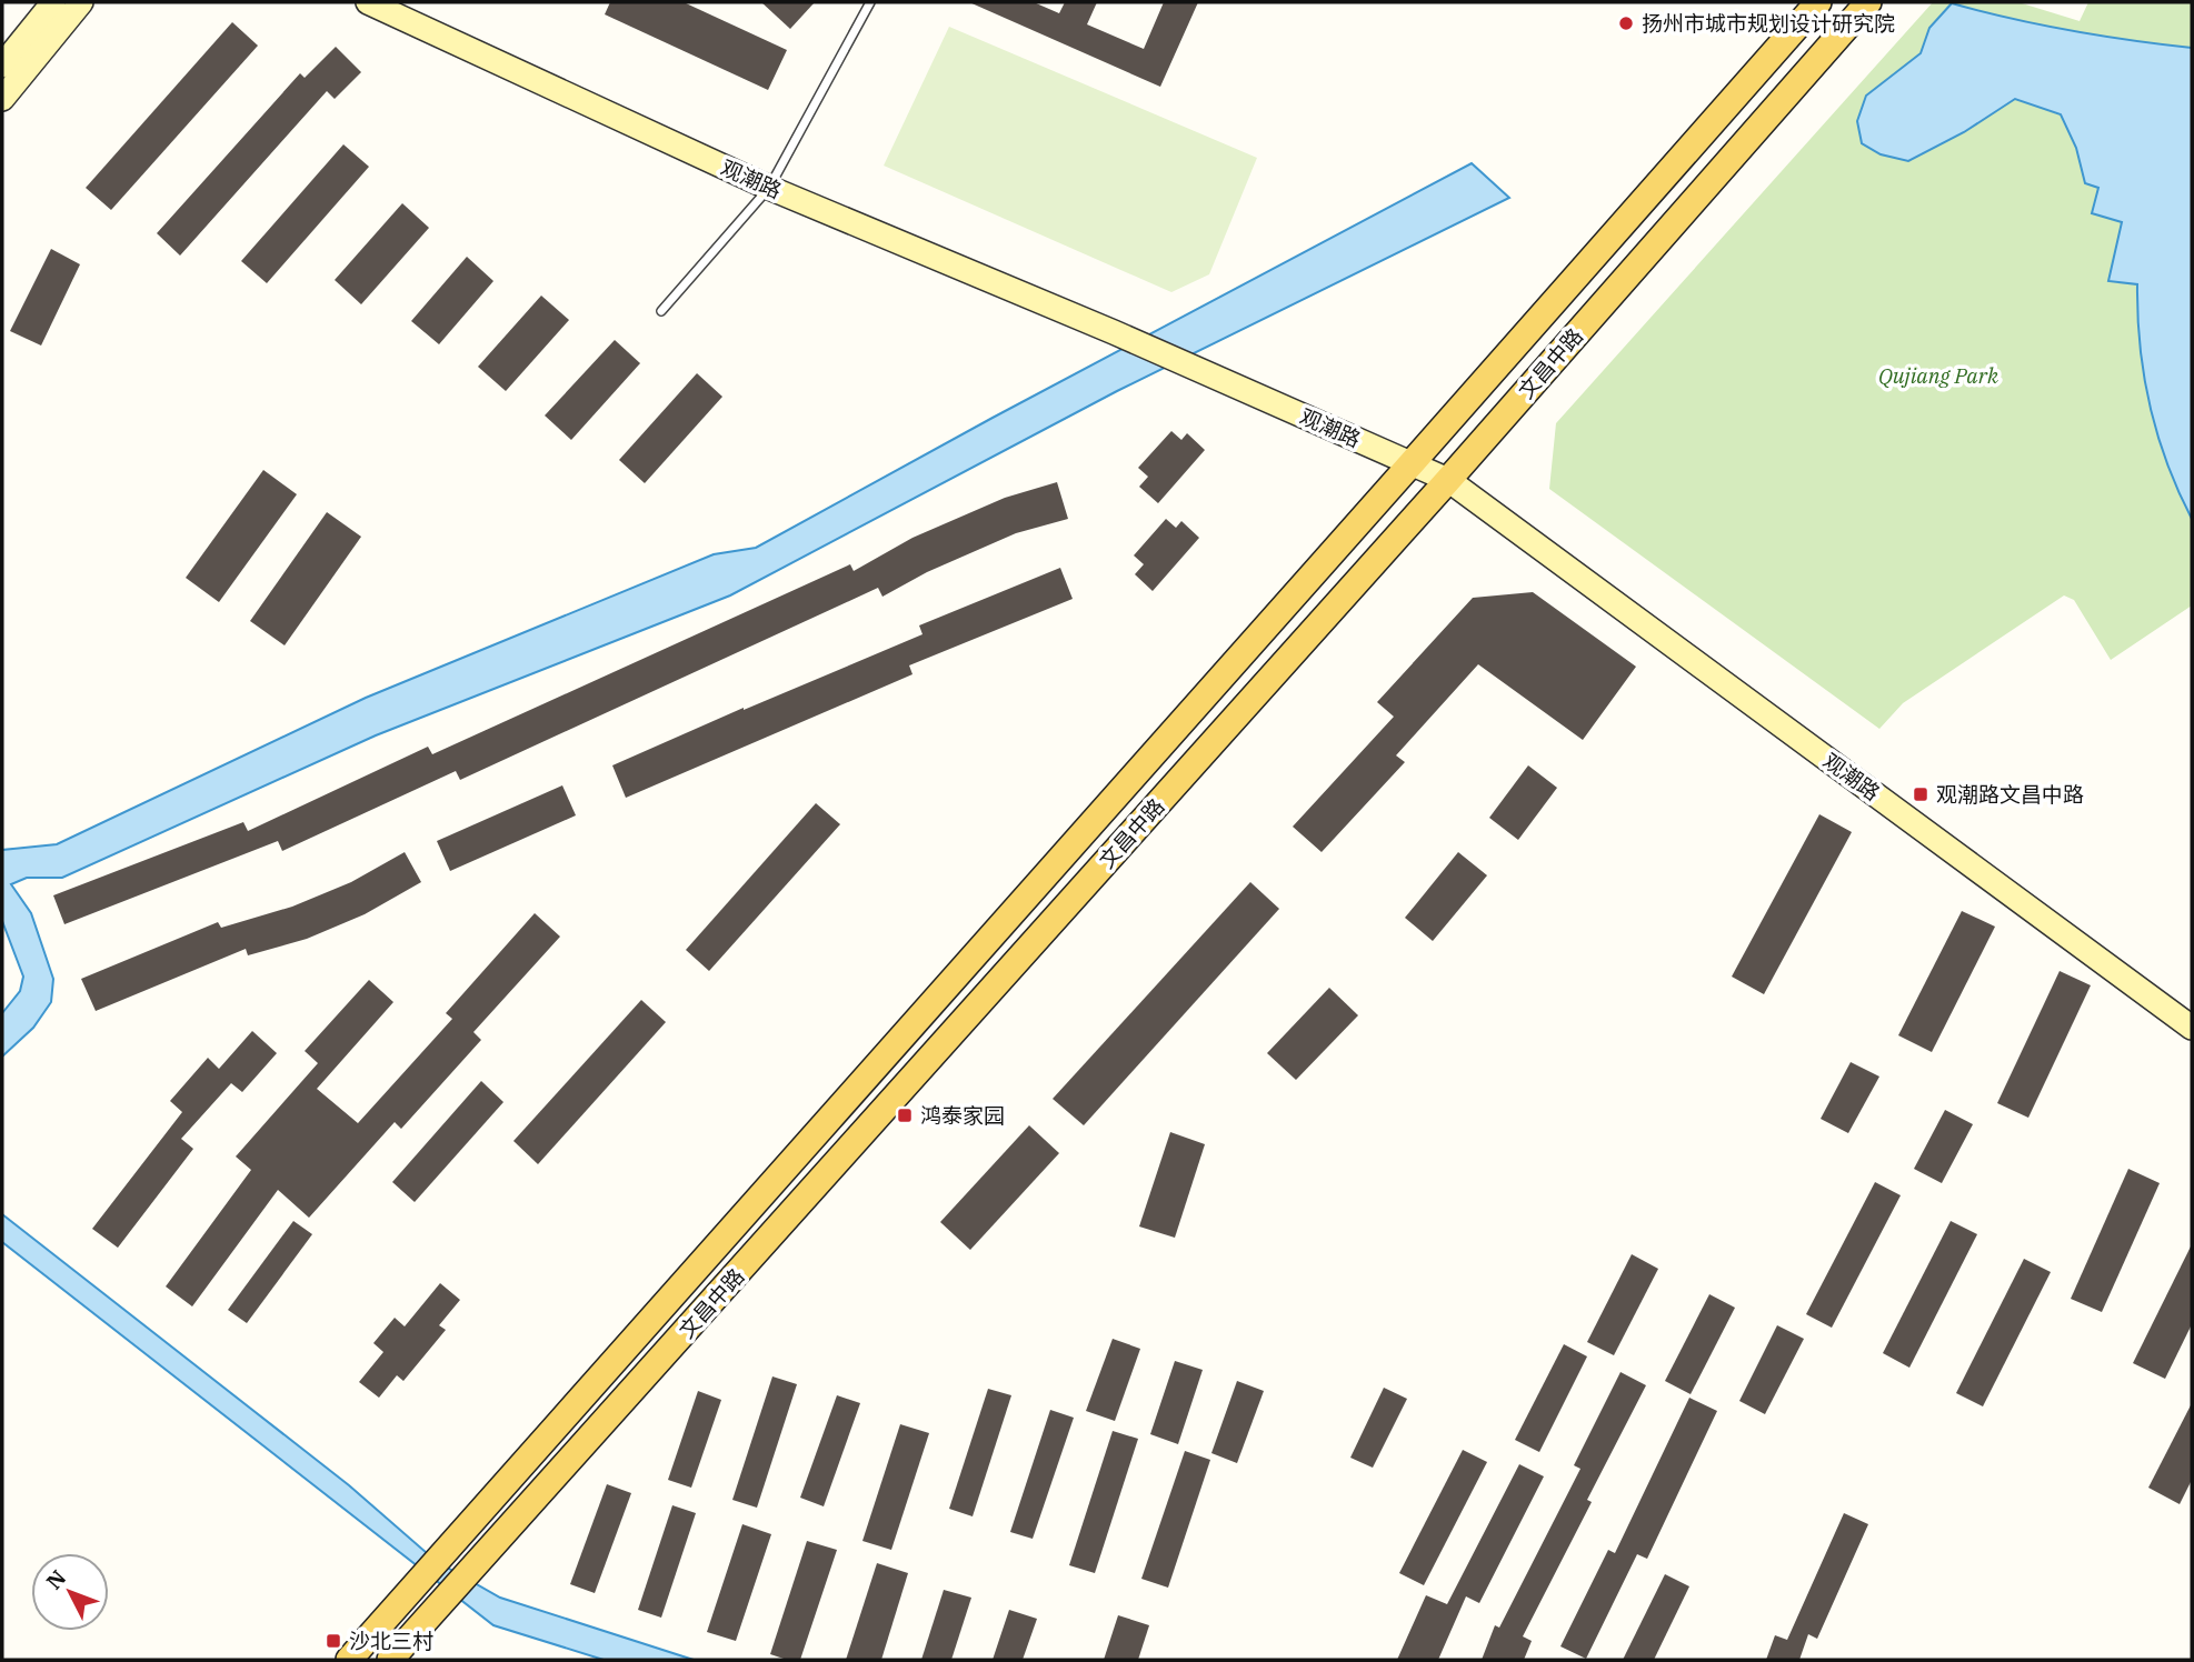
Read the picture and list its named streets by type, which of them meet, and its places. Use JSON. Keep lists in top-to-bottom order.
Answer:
{
  "streets": {
    "main road": ["文昌中路"],
    "street": ["观潮路"]
  },
  "crossings": [
    ["观潮路", "文昌中路"]
  ],
  "parks": ["Qujiang Park"],
  "places": {
    "other": ["扬州市城市规划设计研究院"],
    "transit": ["观潮路文昌中路", "鸿泰家园", "沙北三村"]
  },
  "north": "top left"
}
